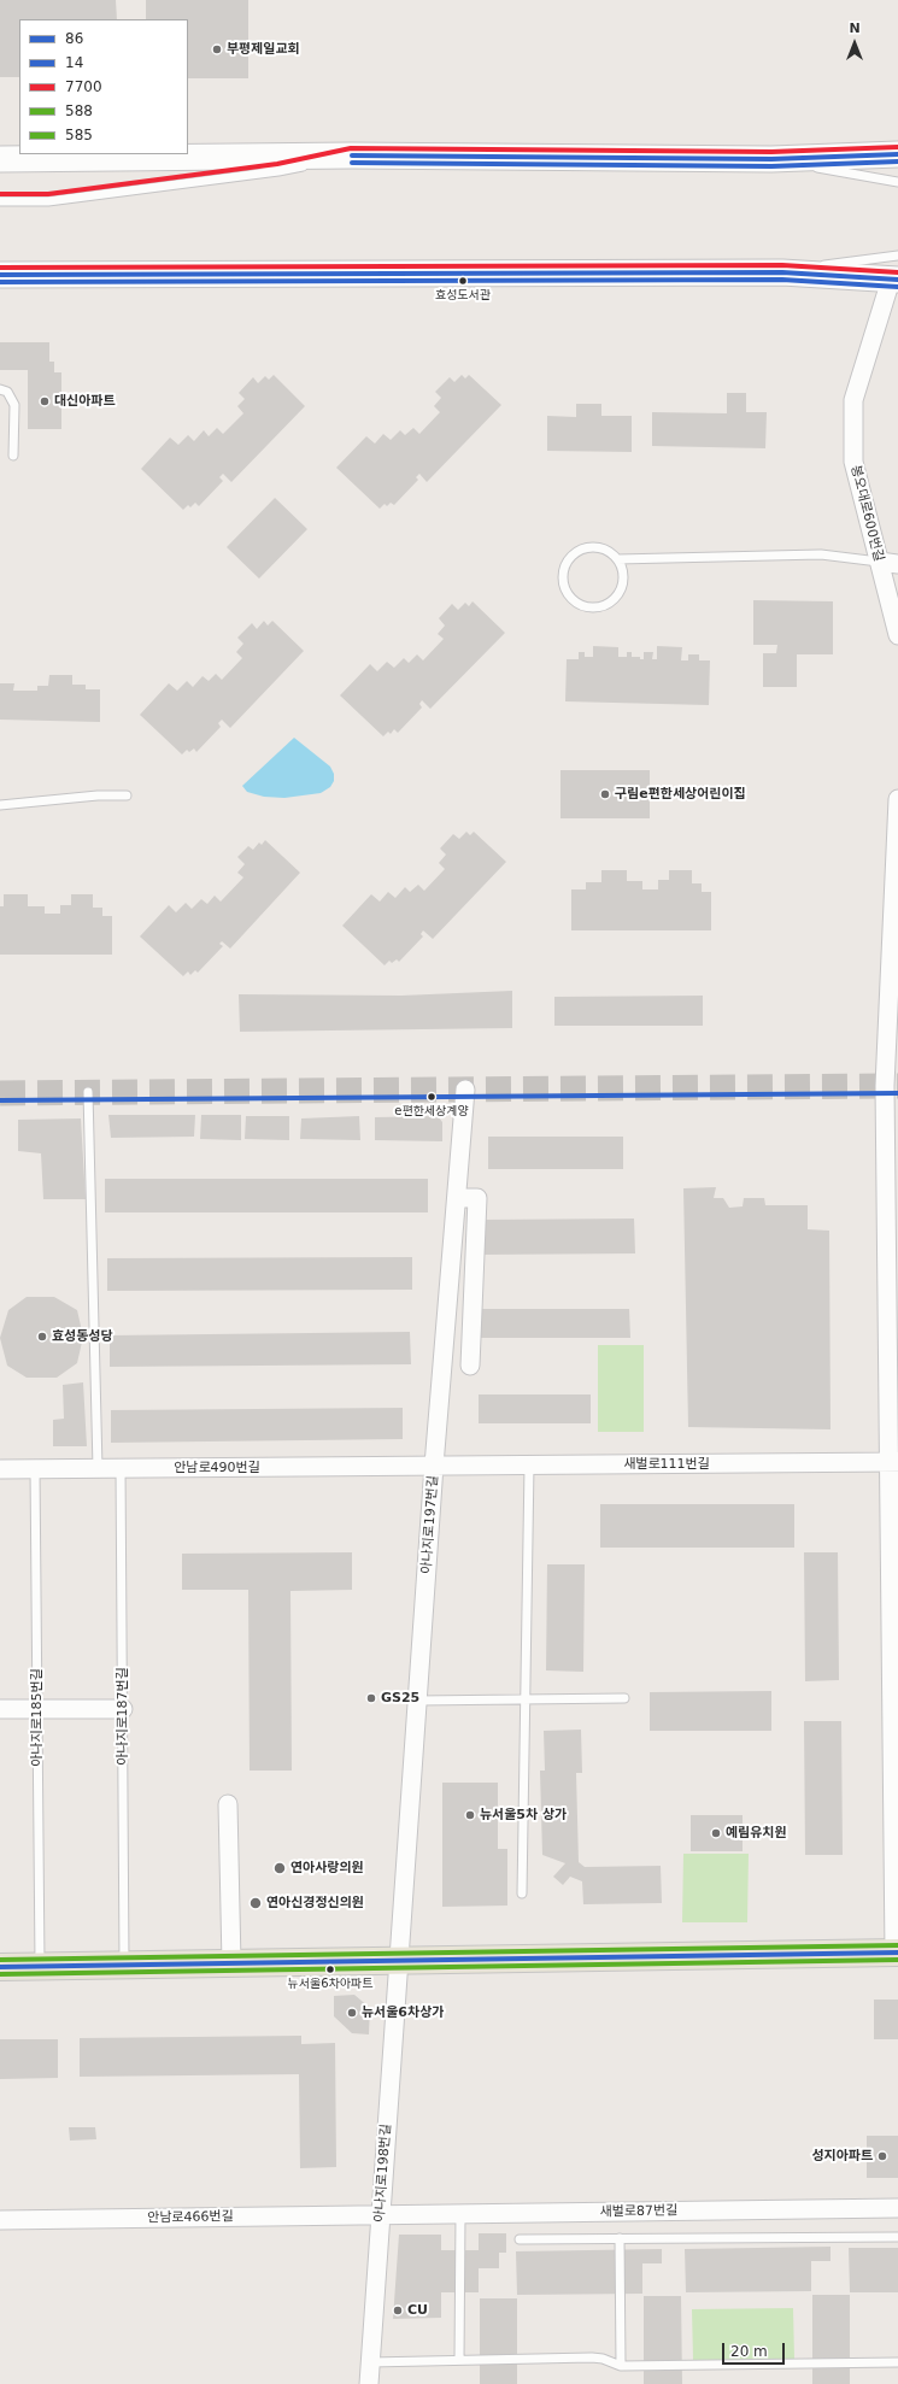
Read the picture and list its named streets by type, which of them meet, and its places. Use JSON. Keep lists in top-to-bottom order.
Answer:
{
  "streets": {
    "street": [
      "봉오대로600번길",
      "새벌로111번길",
      "안남로490번길",
      "아나지로197번길",
      "아나지로198번길",
      "새벌로87번길",
      "안남로466번길"
    ],
    "lane": ["아나지로187번길", "아나지로185번길"]
  },
  "crossings": [
    ["새벌로111번길", "안남로490번길"],
    ["새벌로111번길", "아나지로197번길"],
    ["안남로490번길", "아나지로197번길"],
    ["안남로490번길", "아나지로187번길"],
    ["안남로490번길", "아나지로185번길"],
    ["아나지로197번길", "아나지로198번길"],
    ["아나지로198번길", "새벌로87번길"],
    ["아나지로198번길", "안남로466번길"],
    ["새벌로87번길", "안남로466번길"]
  ],
  "places": [
    "부평제일교회",
    "효성도서관",
    "대신아파트",
    "구림e편한세상어린이집",
    "e편한세상계양",
    "효성동성당",
    "GS25",
    "뉴서울5차 상가",
    "예림유치원",
    "연아사랑의원",
    "연아신경정신의원",
    "뉴서울6차아파트",
    "뉴서울6차상가",
    "성지아파트",
    "CU"
  ],
  "lines": [
    "transit line 7700",
    "transit line 86",
    "transit line 14",
    "transit line 585",
    "transit line 588"
  ],
  "legend": [
    "86",
    "14",
    "7700",
    "588",
    "585"
  ],
  "scale_bar": "20 m",
  "north": "top"
}
